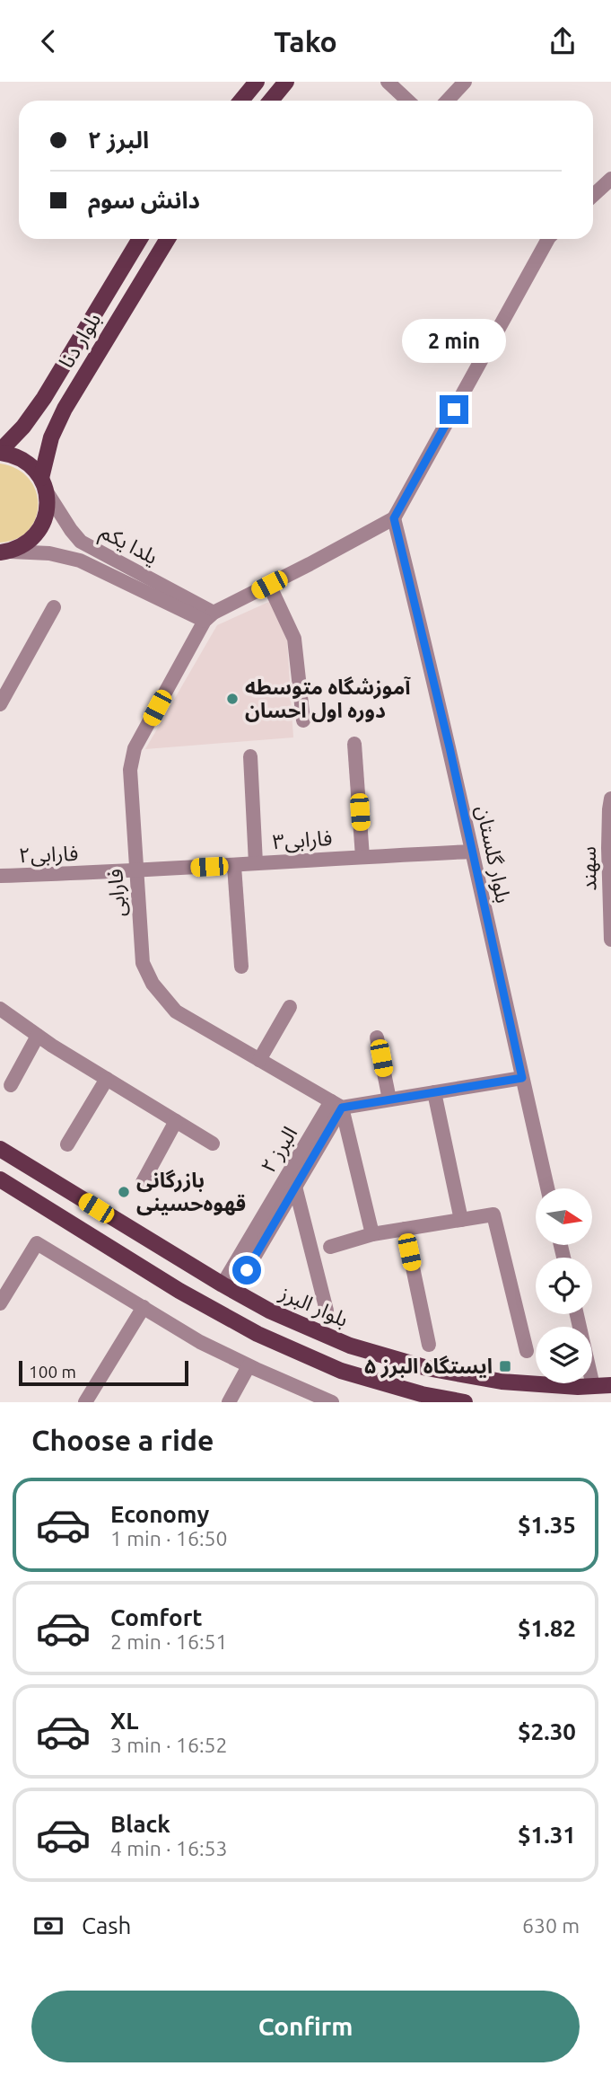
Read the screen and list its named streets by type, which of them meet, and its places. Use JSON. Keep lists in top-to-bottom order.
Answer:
{
  "streets": {
    "main road": ["بلوار دنا", "بلوار البرز"],
    "street": [
      "یلدا یکم",
      "فارابی۳",
      "فارابی۲",
      "بلوار گلستان",
      "سهند",
      "فارابی",
      "البرز ۲"
    ]
  },
  "crossings": [
    ["بلوار دنا", "یلدا یکم"],
    ["یلدا یکم", "فارابی"],
    ["فارابی۳", "فارابی۲"],
    ["فارابی۳", "بلوار گلستان"],
    ["فارابی۳", "فارابی"],
    ["فارابی۲", "فارابی"],
    ["فارابی", "البرز ۲"],
    ["البرز ۲", "بلوار البرز"]
  ],
  "places": {
    "other": ["آموزشگاه متوسطه دوره اول احسان", "بازرگانی قهوه‌حسینی"],
    "transit": ["ایستگاه البرز ۵"]
  },
  "scale_bar": "100 m",
  "north": "right",
  "page": {
    "header": "Tako",
    "banner": ["البرز ۲", "دانش سوم"],
    "bubble": "2 min",
    "scale": "100 m",
    "heading": "Choose a ride",
    "list": [
      {
        "name": "Economy",
        "note": "1 min · 16:50",
        "value": "$1.35"
      },
      {
        "name": "Comfort",
        "note": "2 min · 16:51",
        "value": "$1.82"
      },
      {
        "name": "XL",
        "note": "3 min · 16:52",
        "value": "$2.30"
      },
      {
        "name": "Black",
        "note": "4 min · 16:53",
        "value": "$1.31"
      }
    ],
    "pay": ["Cash", "630 m"],
    "buttons": "Confirm"
  }
}
